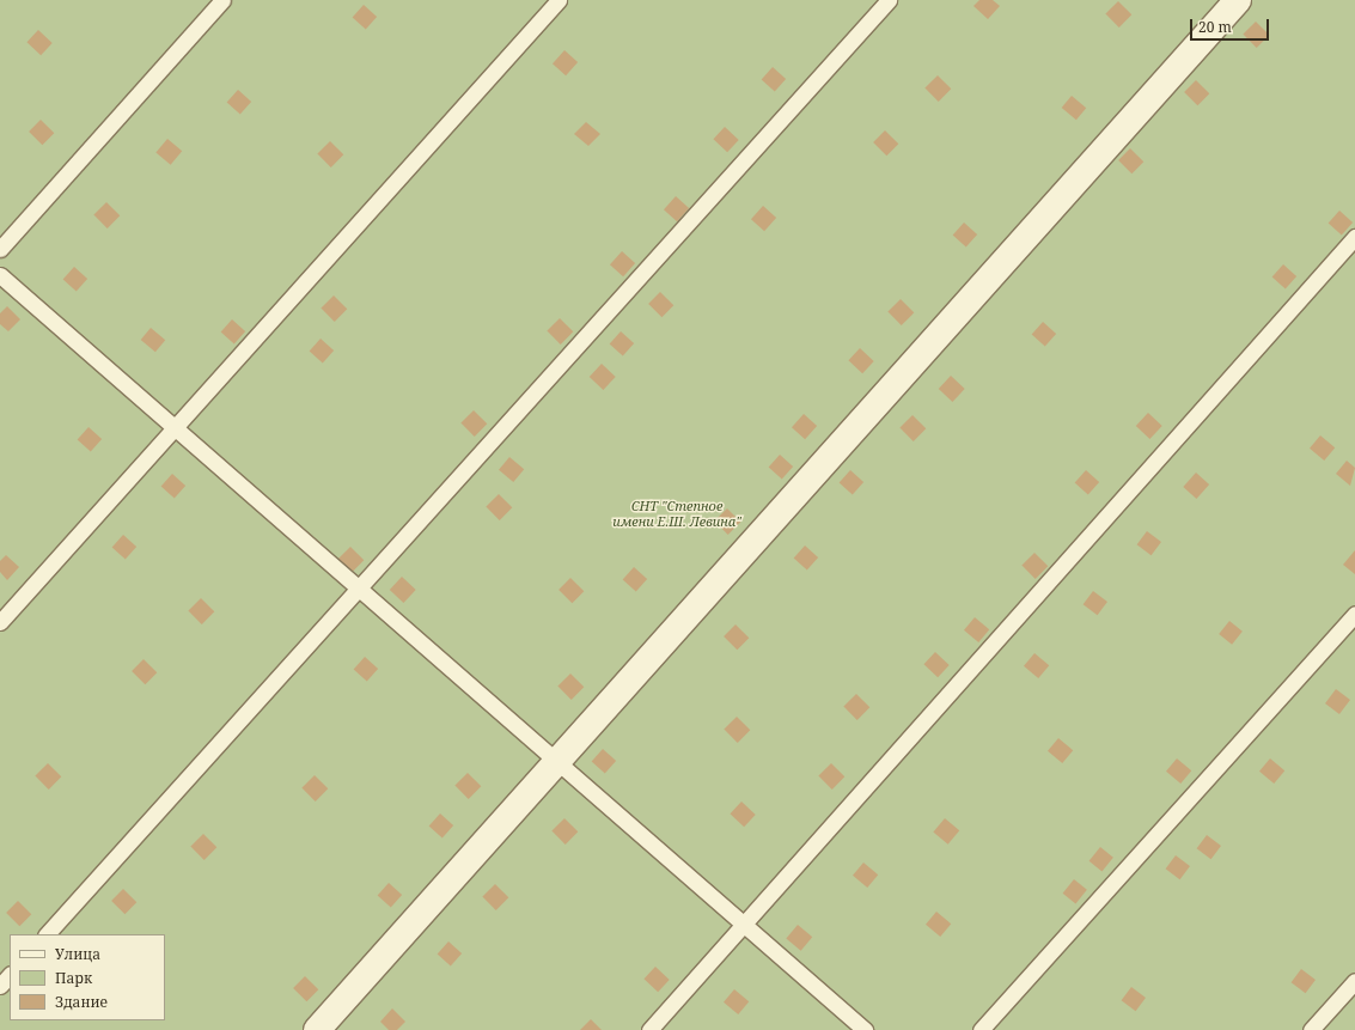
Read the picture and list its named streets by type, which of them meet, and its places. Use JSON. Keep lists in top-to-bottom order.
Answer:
{
  "parks": ["СНТ \"Степное имени Е.Ш. Левина\""],
  "legend": ["Улица", "Парк", "Здание"],
  "scale_bar": "20 m"
}
